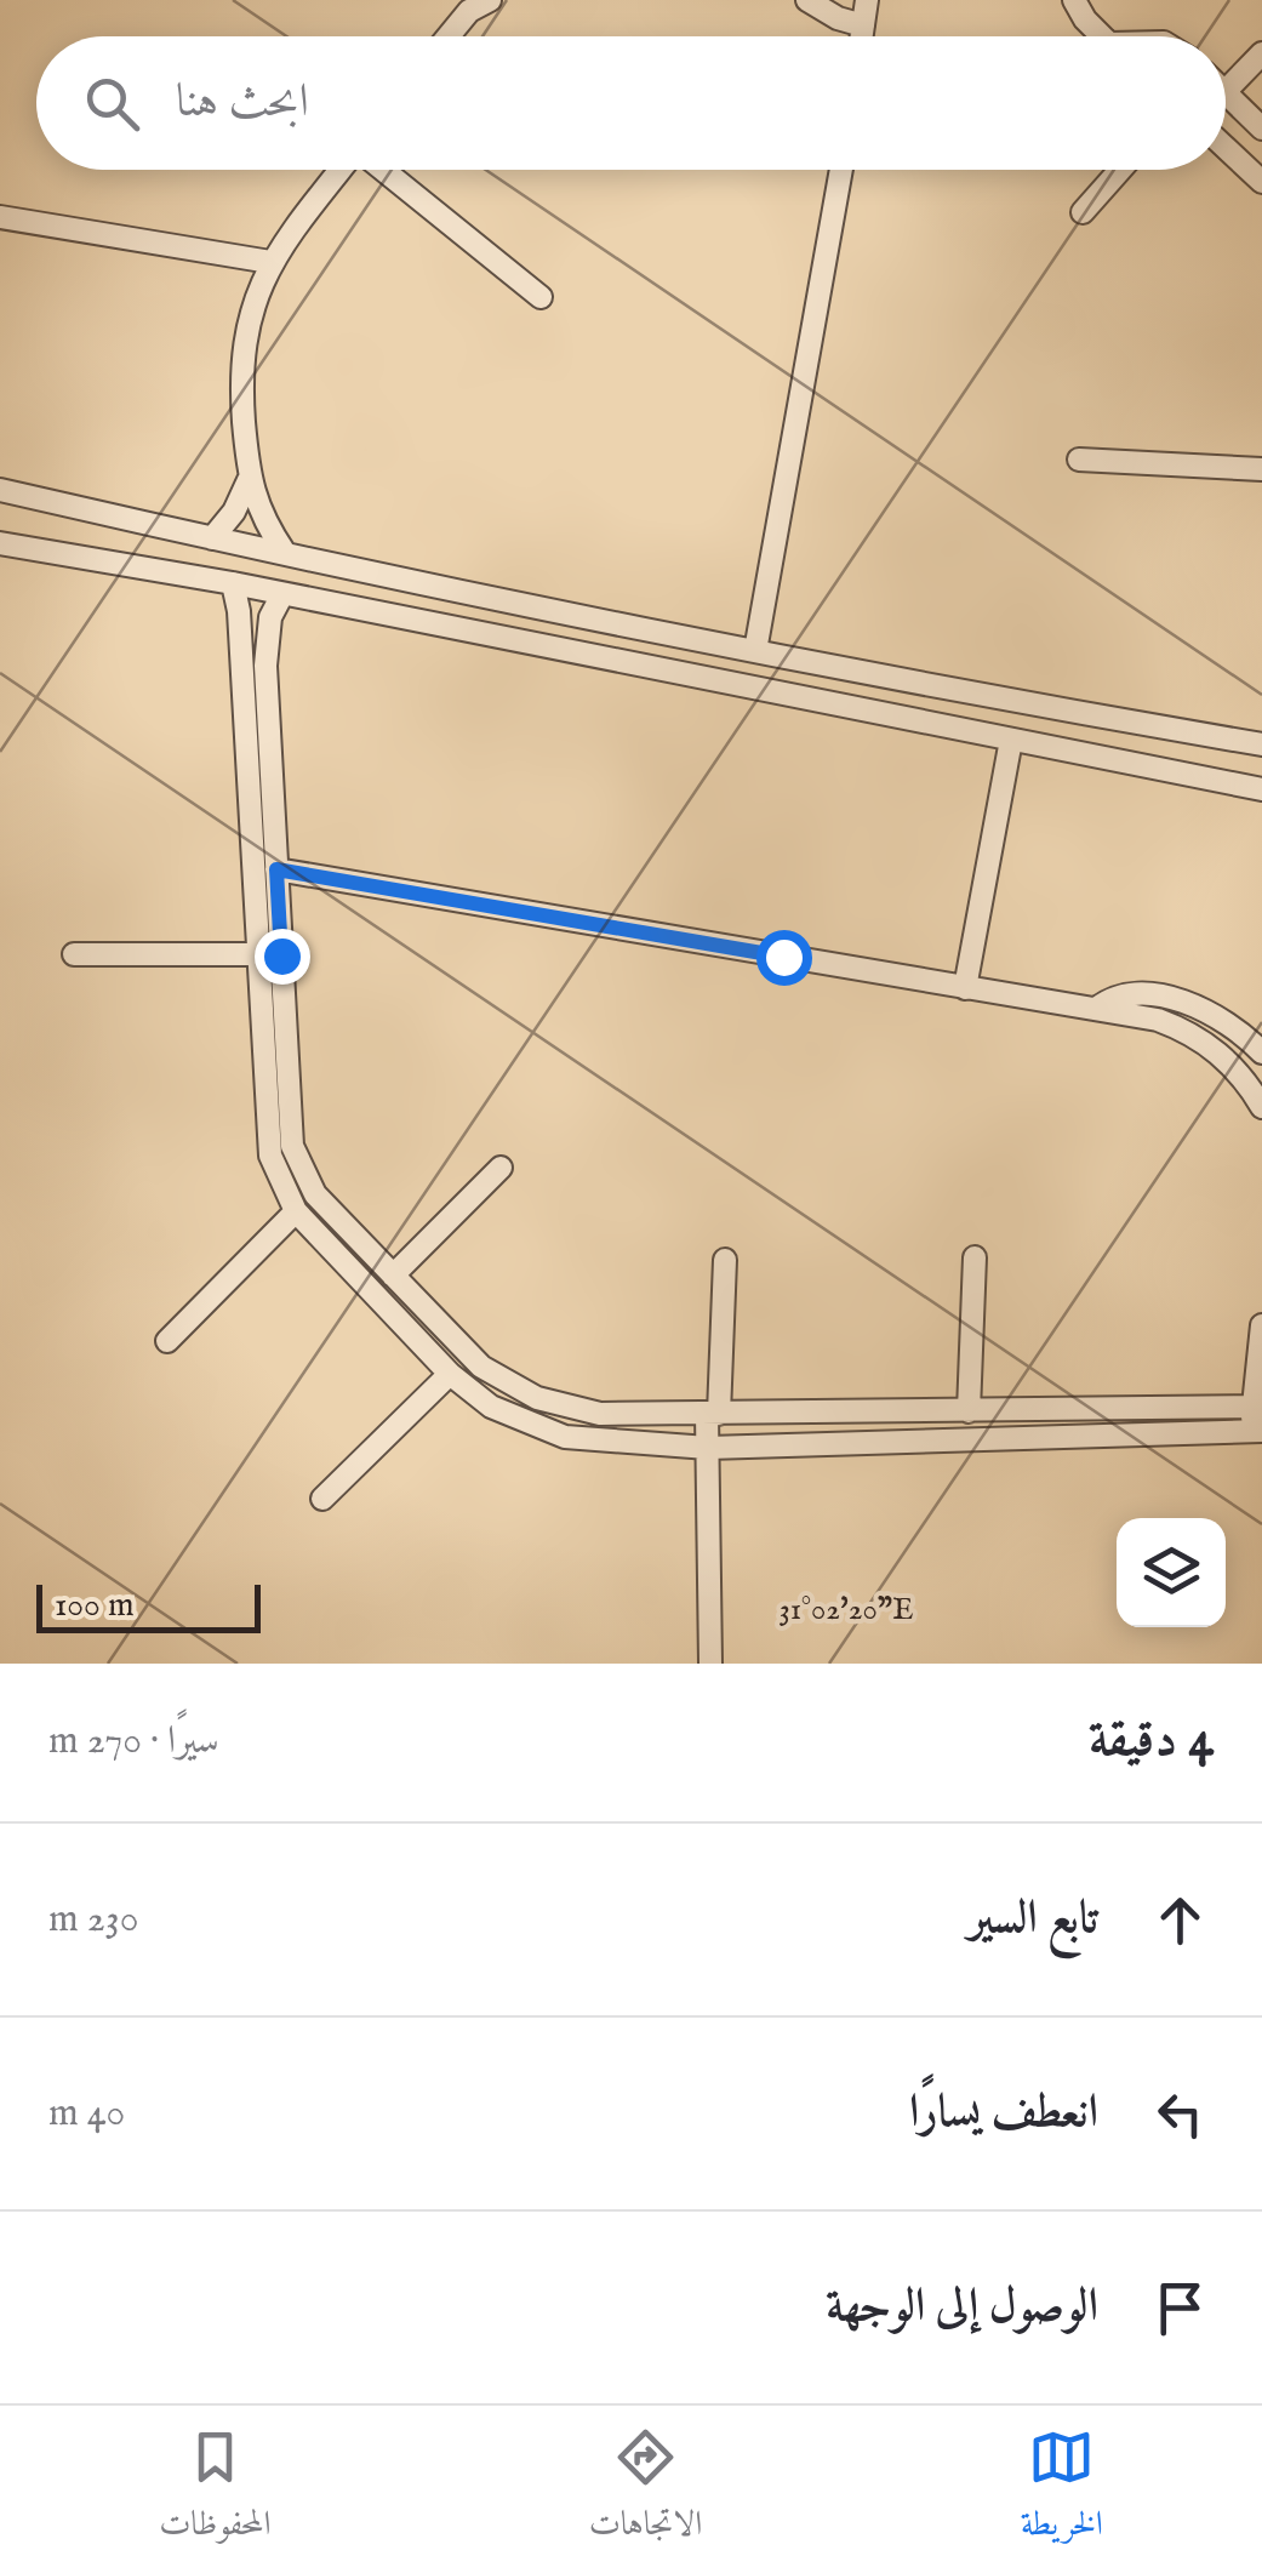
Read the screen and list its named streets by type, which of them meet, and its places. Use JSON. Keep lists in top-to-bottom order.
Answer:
{
  "scale_bar": "100 m",
  "page": {
    "search": "ابحث هنا",
    "scale": "100 m",
    "heading": ["4 دقيقة", "سيرًا · 270 m"],
    "list": [
      ["تابع السير", "230 m"],
      ["انعطف يسارًا", "40 m"],
      "الوصول إلى الوجهة"
    ],
    "nav": ["الخريطة", "الاتجاهات", "المحفوظات"]
  },
  "coordinates": ["31°02'20\"E"]
}
